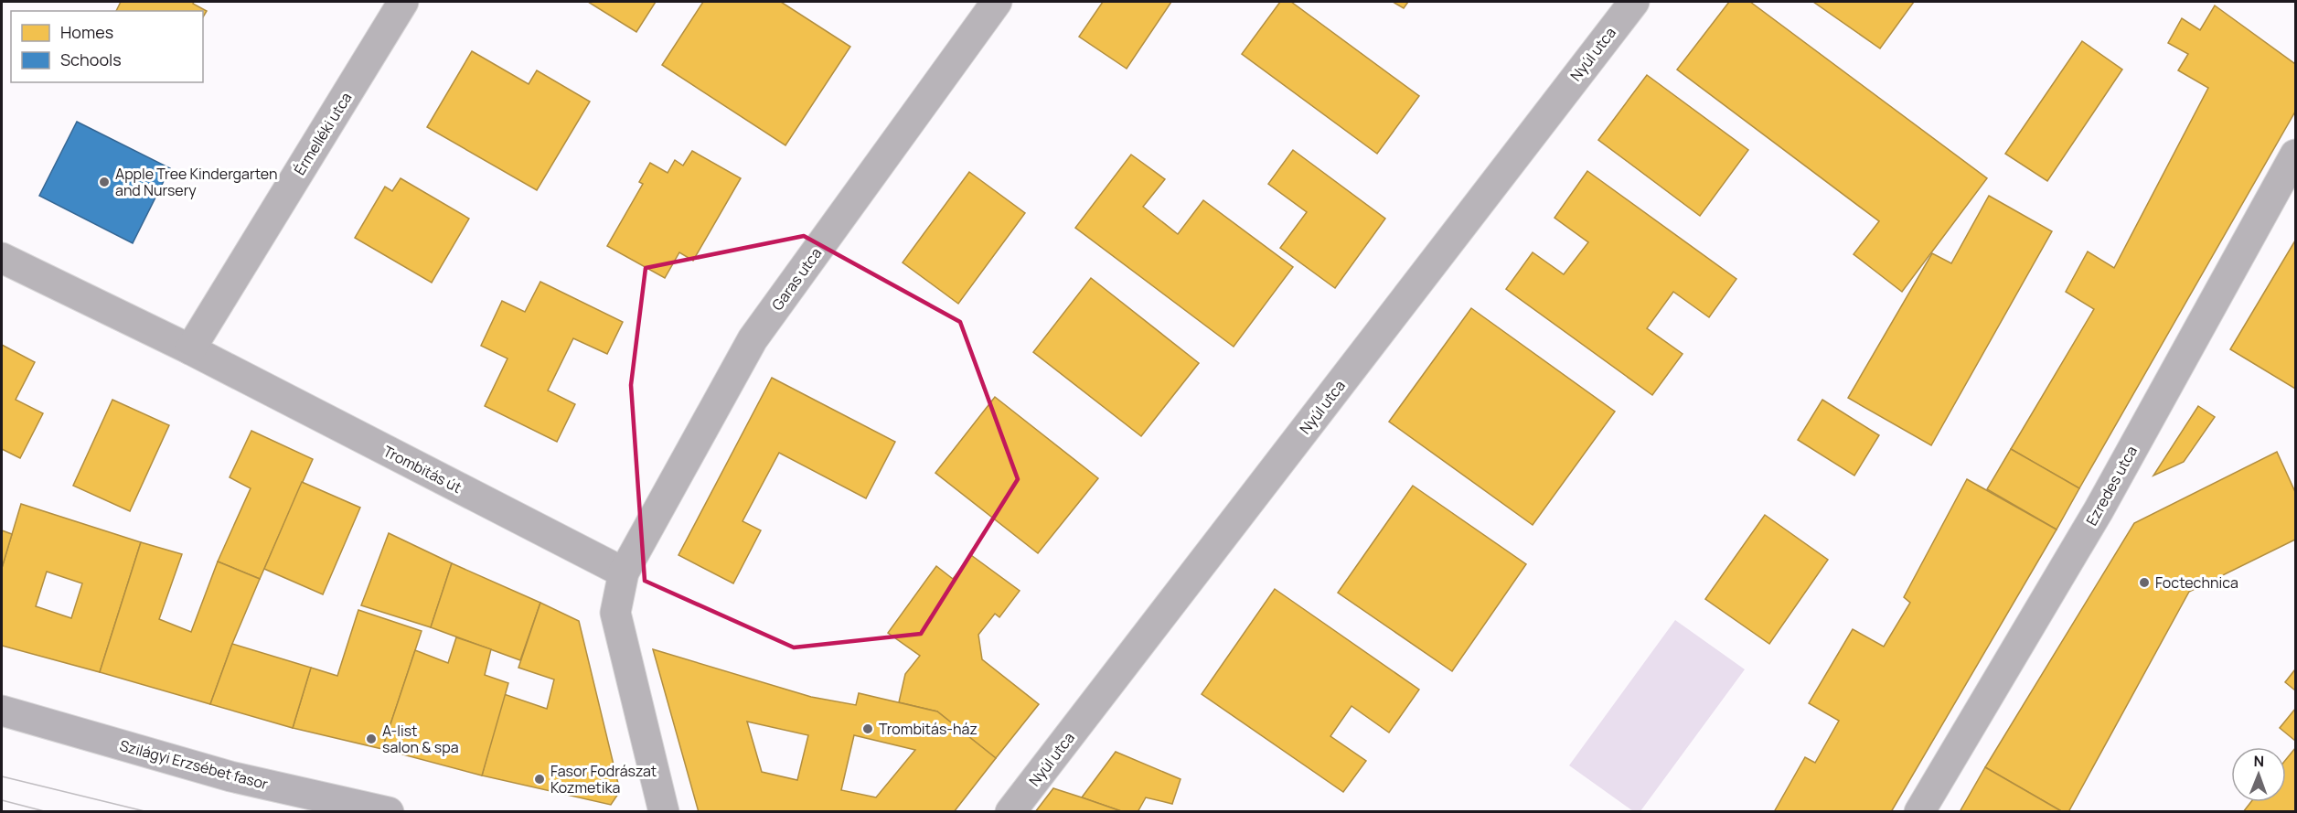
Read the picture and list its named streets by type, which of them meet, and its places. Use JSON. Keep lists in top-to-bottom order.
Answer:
{
  "streets": {
    "main road": ["Szilágyi Erzsébet fasor"],
    "street": [
      "Nyúl utca",
      "Érmelléki utca",
      "Garas utca",
      "Trombitás út",
      "Ezredes utca"
    ]
  },
  "crossings": [
    ["Érmelléki utca", "Trombitás út"],
    ["Garas utca", "Trombitás út"]
  ],
  "places": [
    "Apple Tree Kindergarten and Nursery",
    "Foctechnica",
    "Trombitás-ház",
    "A-list salon & spa",
    "Fasor Fodrászat Kozmetika"
  ],
  "legend": ["Homes", "Schools"],
  "north": "top"
}
